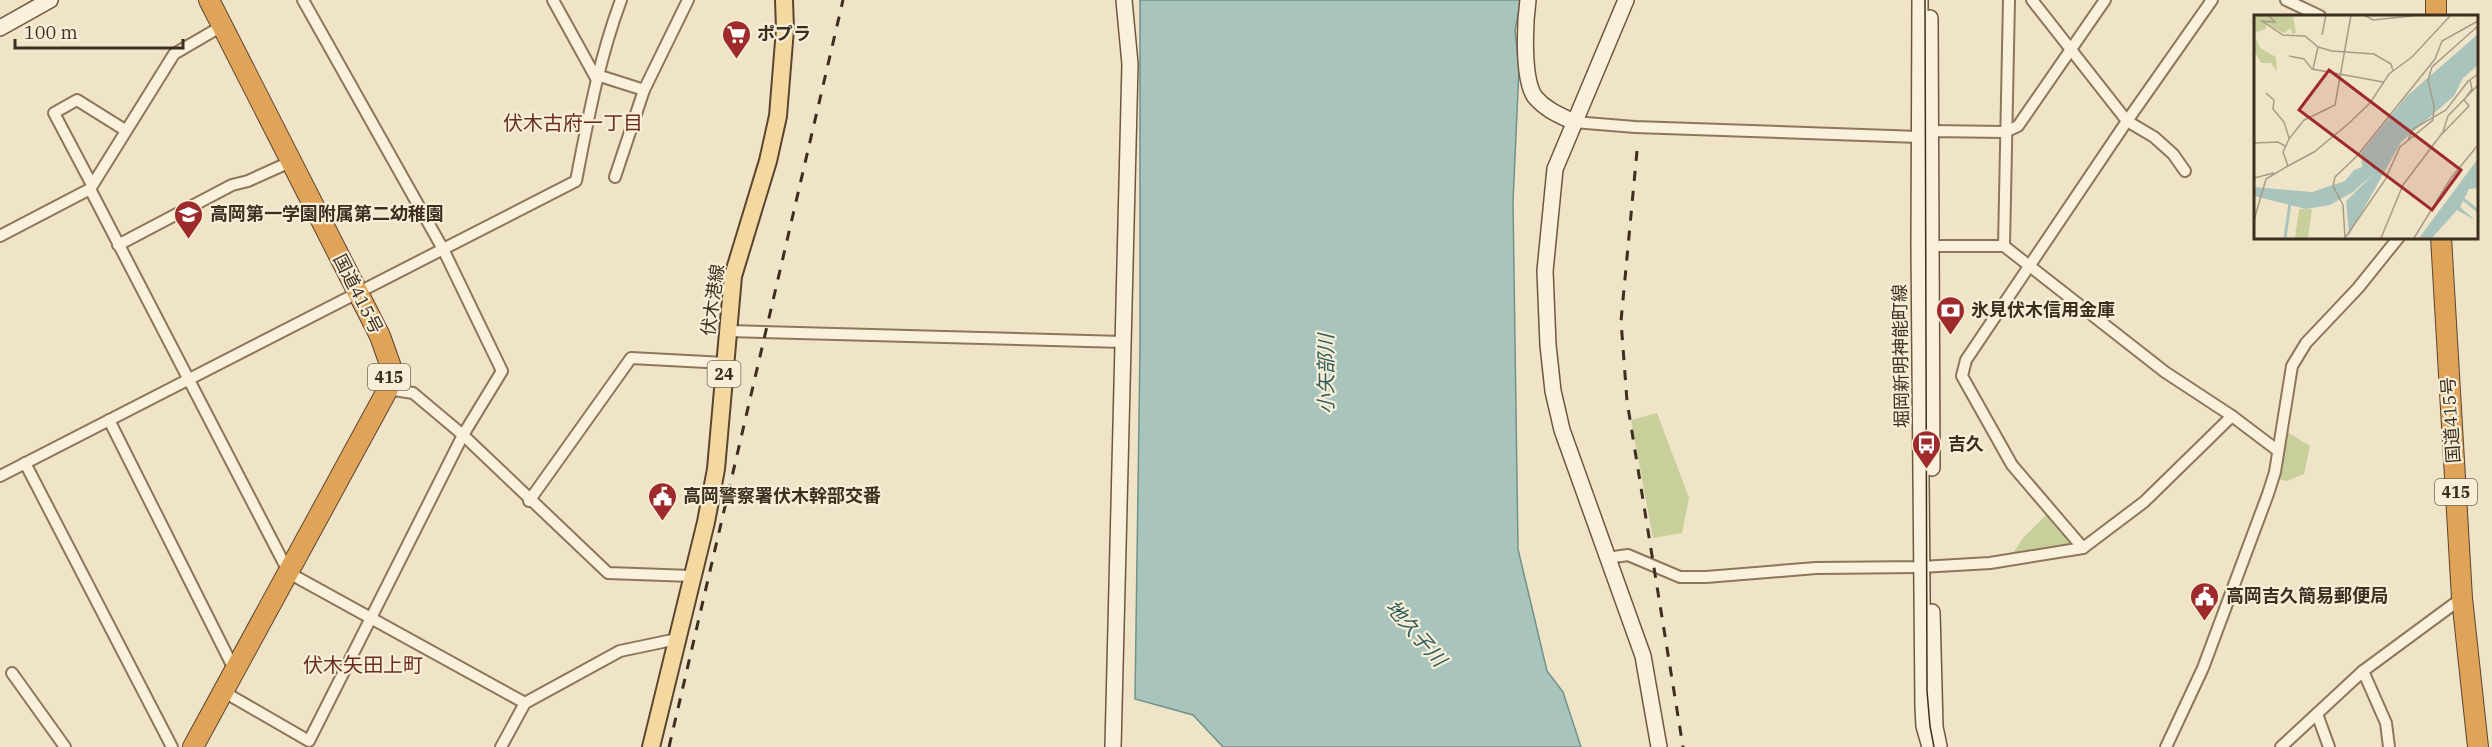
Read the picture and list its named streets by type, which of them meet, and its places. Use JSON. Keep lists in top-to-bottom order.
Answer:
{
  "streets": {
    "highway": ["国道415号", "415"],
    "main road": ["伏木港線", "24"],
    "street": ["堀岡新明神能町線"]
  },
  "crossings": [
    ["国道415号", "415"]
  ],
  "districts": ["伏木古府一丁目", "伏木矢田上町"],
  "water": ["小矢部川", "地久子川"],
  "places": {
    "supermarket": ["ポプラ"],
    "school or university": ["高岡第一学園附属第二幼稚園"],
    "bank": ["氷見伏木信用金庫"],
    "bus stop": ["吉久"],
    "public building": ["高岡警察署伏木幹部交番", "高岡吉久簡易郵便局"]
  },
  "scale_bar": "100 m"
}
